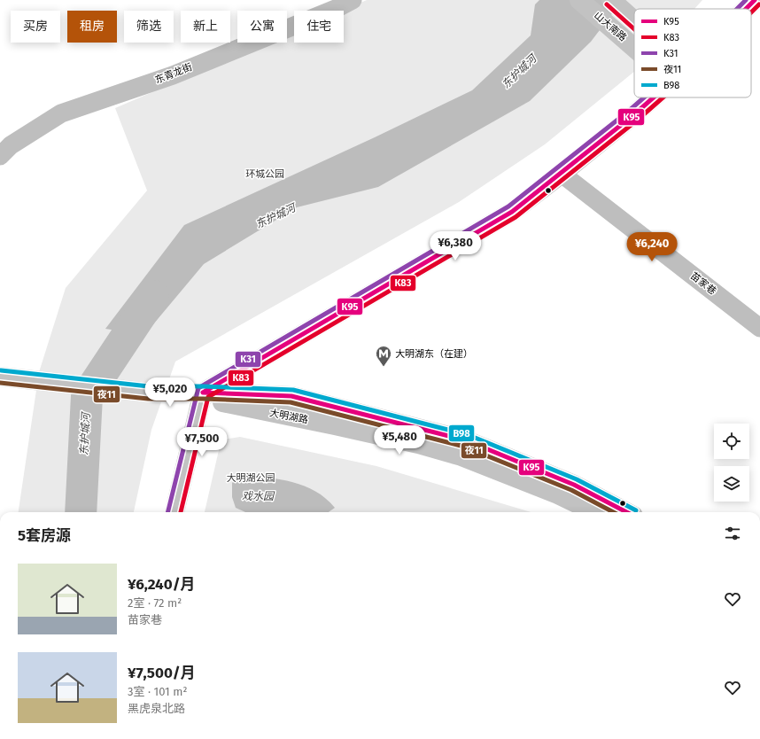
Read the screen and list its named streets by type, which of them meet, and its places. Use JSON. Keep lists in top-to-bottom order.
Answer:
{
  "streets": {
    "main road": ["山大南路", "大明湖路"],
    "street": ["东青龙街", "苗家巷"]
  },
  "water": ["东护城河", "戏水园"],
  "parks": ["环城公园", "大明湖公园"],
  "places": {
    "metro station": ["大明湖东（在建）"]
  },
  "lines": [
    "transit line K95",
    "transit line K31",
    "transit line K83",
    "transit line B98",
    "transit line 夜11"
  ],
  "legend": [
    "K95",
    "K83",
    "K31",
    "夜11",
    "B98"
  ],
  "page": {
    "chip": [
      "买房",
      "租房",
      "筛选",
      "新上",
      "公寓",
      "住宅"
    ],
    "price": [
      "¥6,380",
      "¥6,240",
      "¥5,020",
      "¥5,480",
      "¥7,500"
    ],
    "heading": "5套房源",
    "list": [
      {
        "name": "¥6,240/月",
        "note": "2室 · 72 m² · 苗家巷"
      },
      {
        "name": "¥7,500/月",
        "note": "3室 · 101 m² · 黑虎泉北路"
      }
    ]
  }
}
